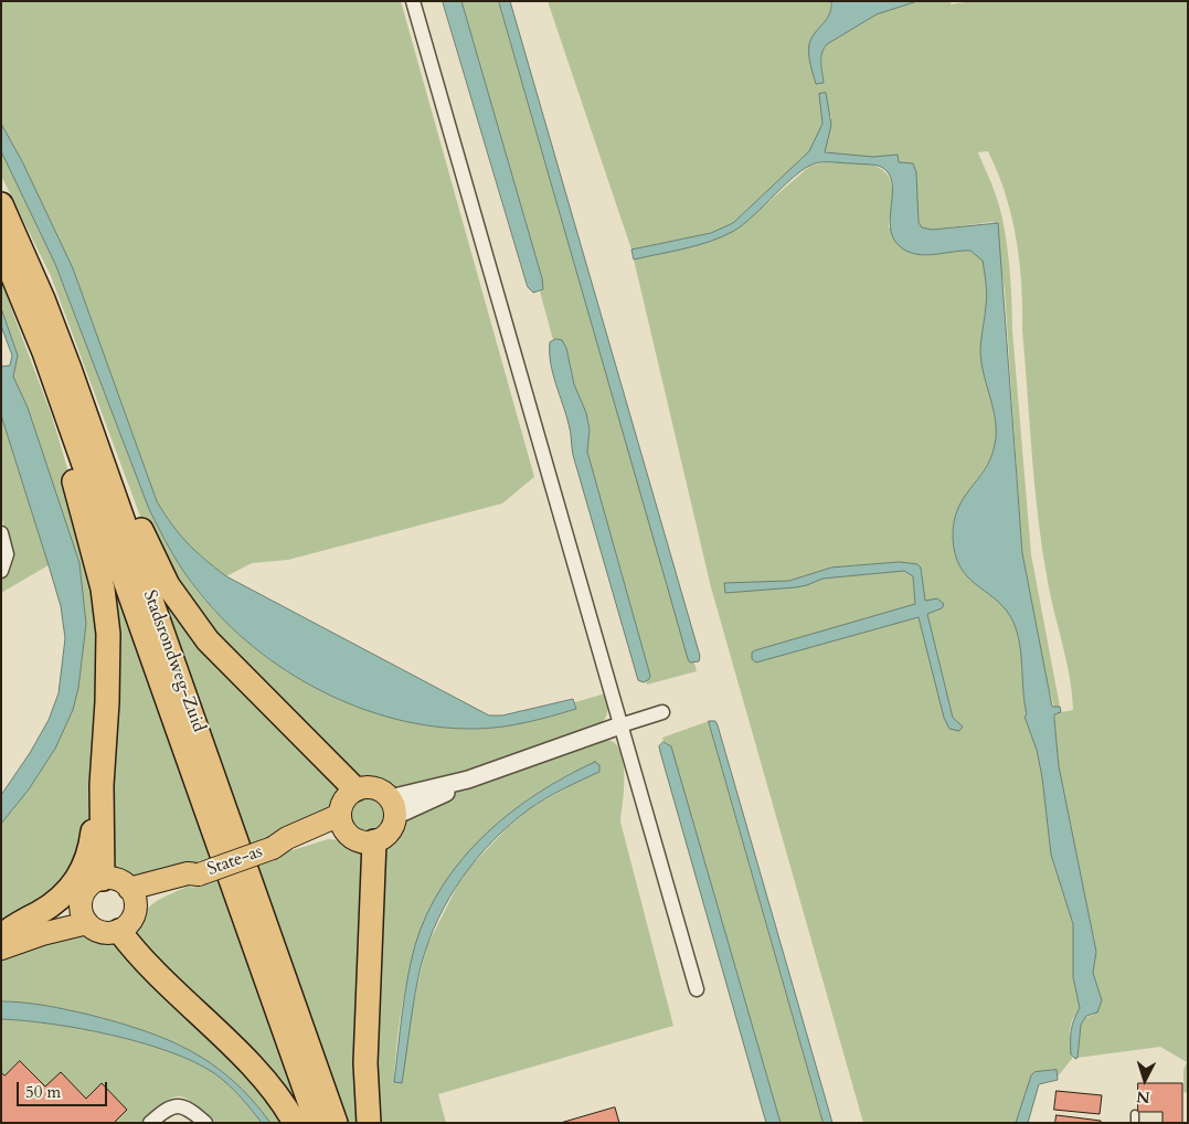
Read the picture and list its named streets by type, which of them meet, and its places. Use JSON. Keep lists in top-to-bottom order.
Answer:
{
  "streets": {
    "highway": ["Stadsrondweg-Zuid"],
    "main road": ["State-as"]
  },
  "scale_bar": "50 m",
  "north": "bottom"
}
